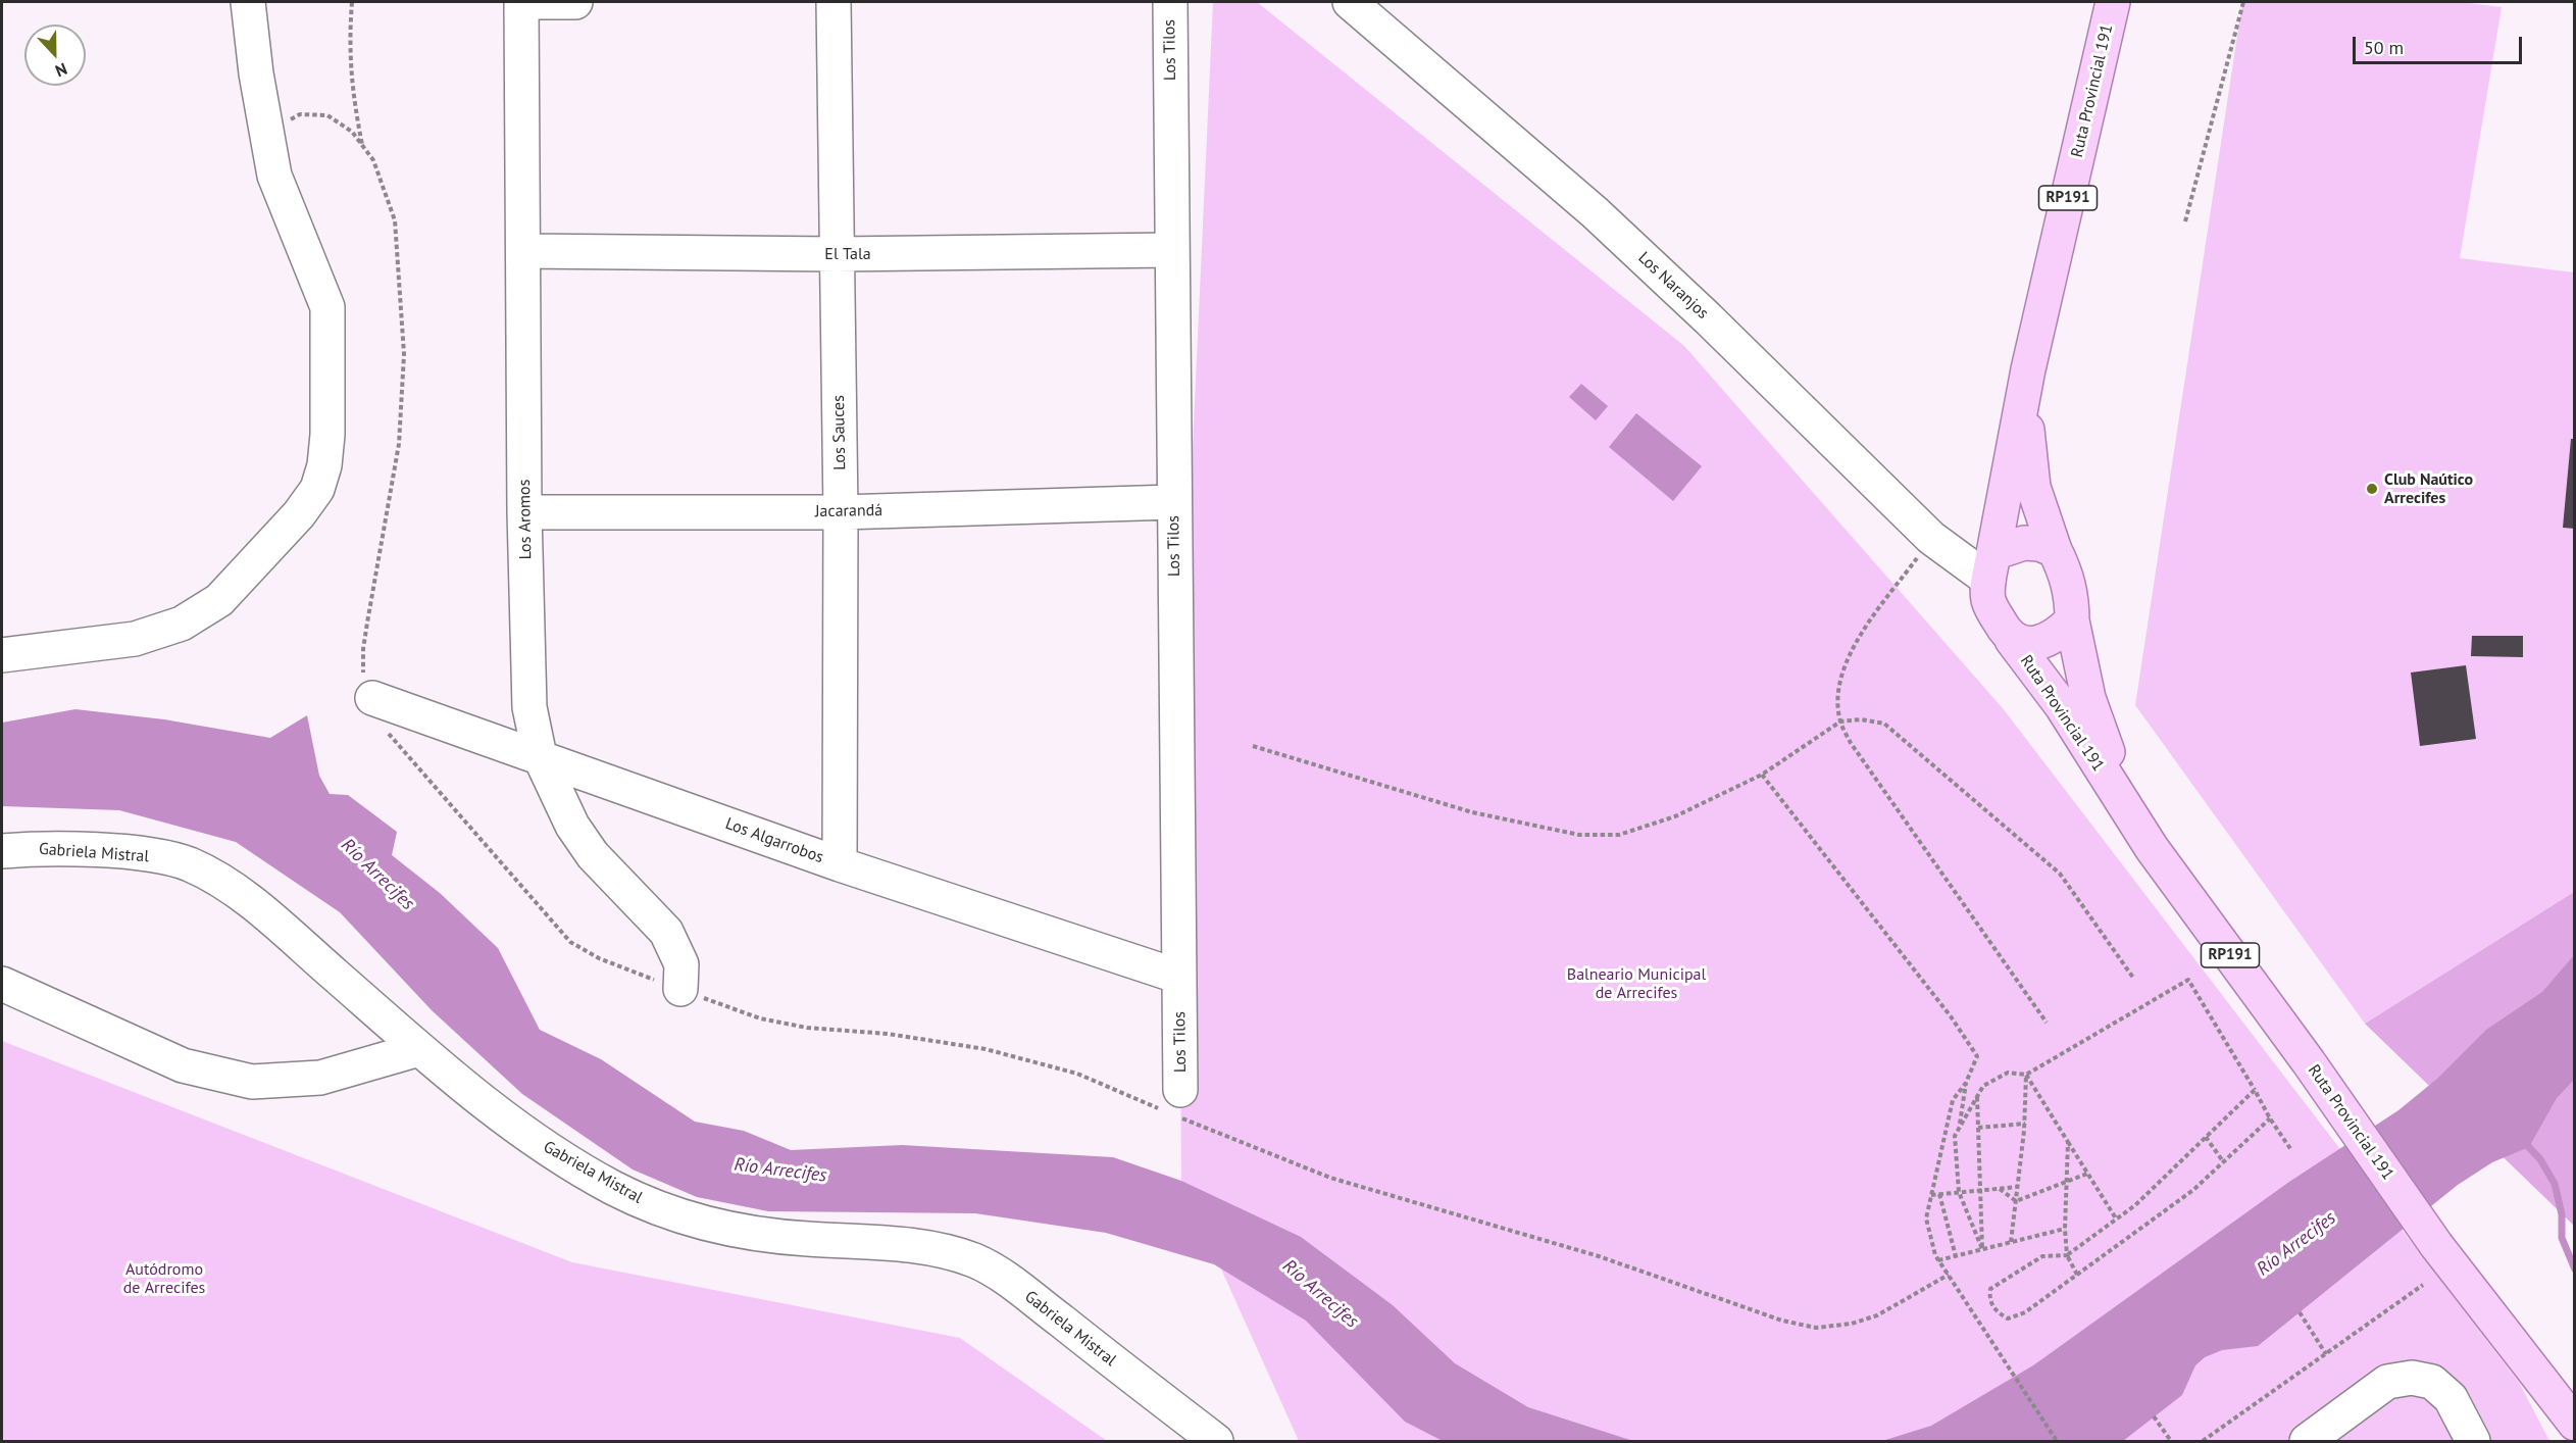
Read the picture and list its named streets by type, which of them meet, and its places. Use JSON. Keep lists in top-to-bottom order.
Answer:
{
  "streets": {
    "main road": ["Ruta Provincial 191", "RP191"],
    "street": [
      "Los Tilos",
      "El Tala",
      "Los Naranjos",
      "Los Sauces",
      "Jacarandá",
      "Los Aromos",
      "Los Algarrobos",
      "Gabriela Mistral"
    ]
  },
  "crossings": [
    ["Los Tilos", "El Tala"],
    ["Los Tilos", "Jacarandá"],
    ["Los Tilos", "Los Algarrobos"],
    ["Ruta Provincial 191", "RP191"],
    ["Ruta Provincial 191", "Los Naranjos"],
    ["RP191", "Los Naranjos"],
    ["El Tala", "Los Sauces"],
    ["El Tala", "Los Aromos"],
    ["Los Sauces", "Jacarandá"],
    ["Los Sauces", "Los Algarrobos"],
    ["Jacarandá", "Los Aromos"],
    ["Los Aromos", "Los Algarrobos"]
  ],
  "water": ["Río Arrecifes"],
  "parks": ["Balneario Municipal de Arrecifes", "Autódromo de Arrecifes"],
  "places": ["Club Naútico Arrecifes"],
  "scale_bar": "50 m",
  "north": "bottom"
}
